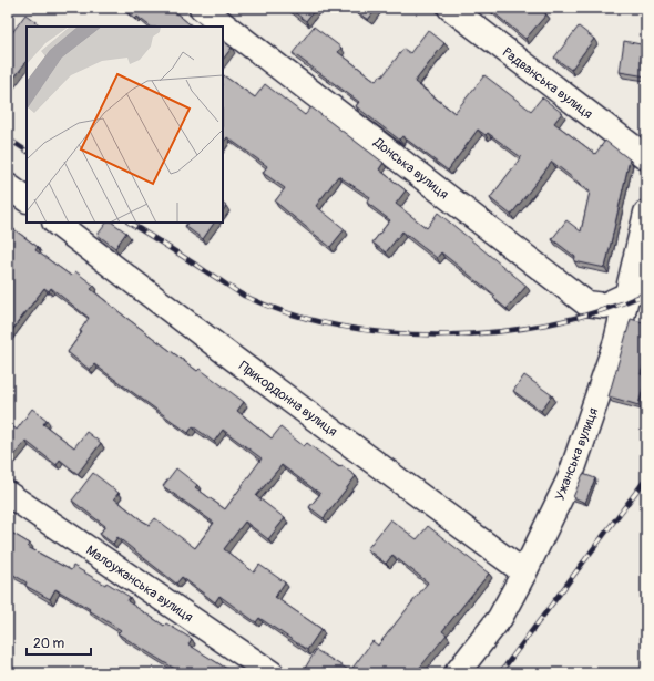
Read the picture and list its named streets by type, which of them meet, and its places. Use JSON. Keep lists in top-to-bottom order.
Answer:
{
  "streets": {
    "street": [
      "Радванська вулиця",
      "Донська вулиця",
      "Прикордонна вулиця",
      "Ужанська вулиця",
      "Малоужанська вулиця"
    ]
  },
  "crossings": [
    ["Донська вулиця", "Ужанська вулиця"],
    ["Прикордонна вулиця", "Ужанська вулиця"]
  ],
  "scale_bar": "20 m"
}
